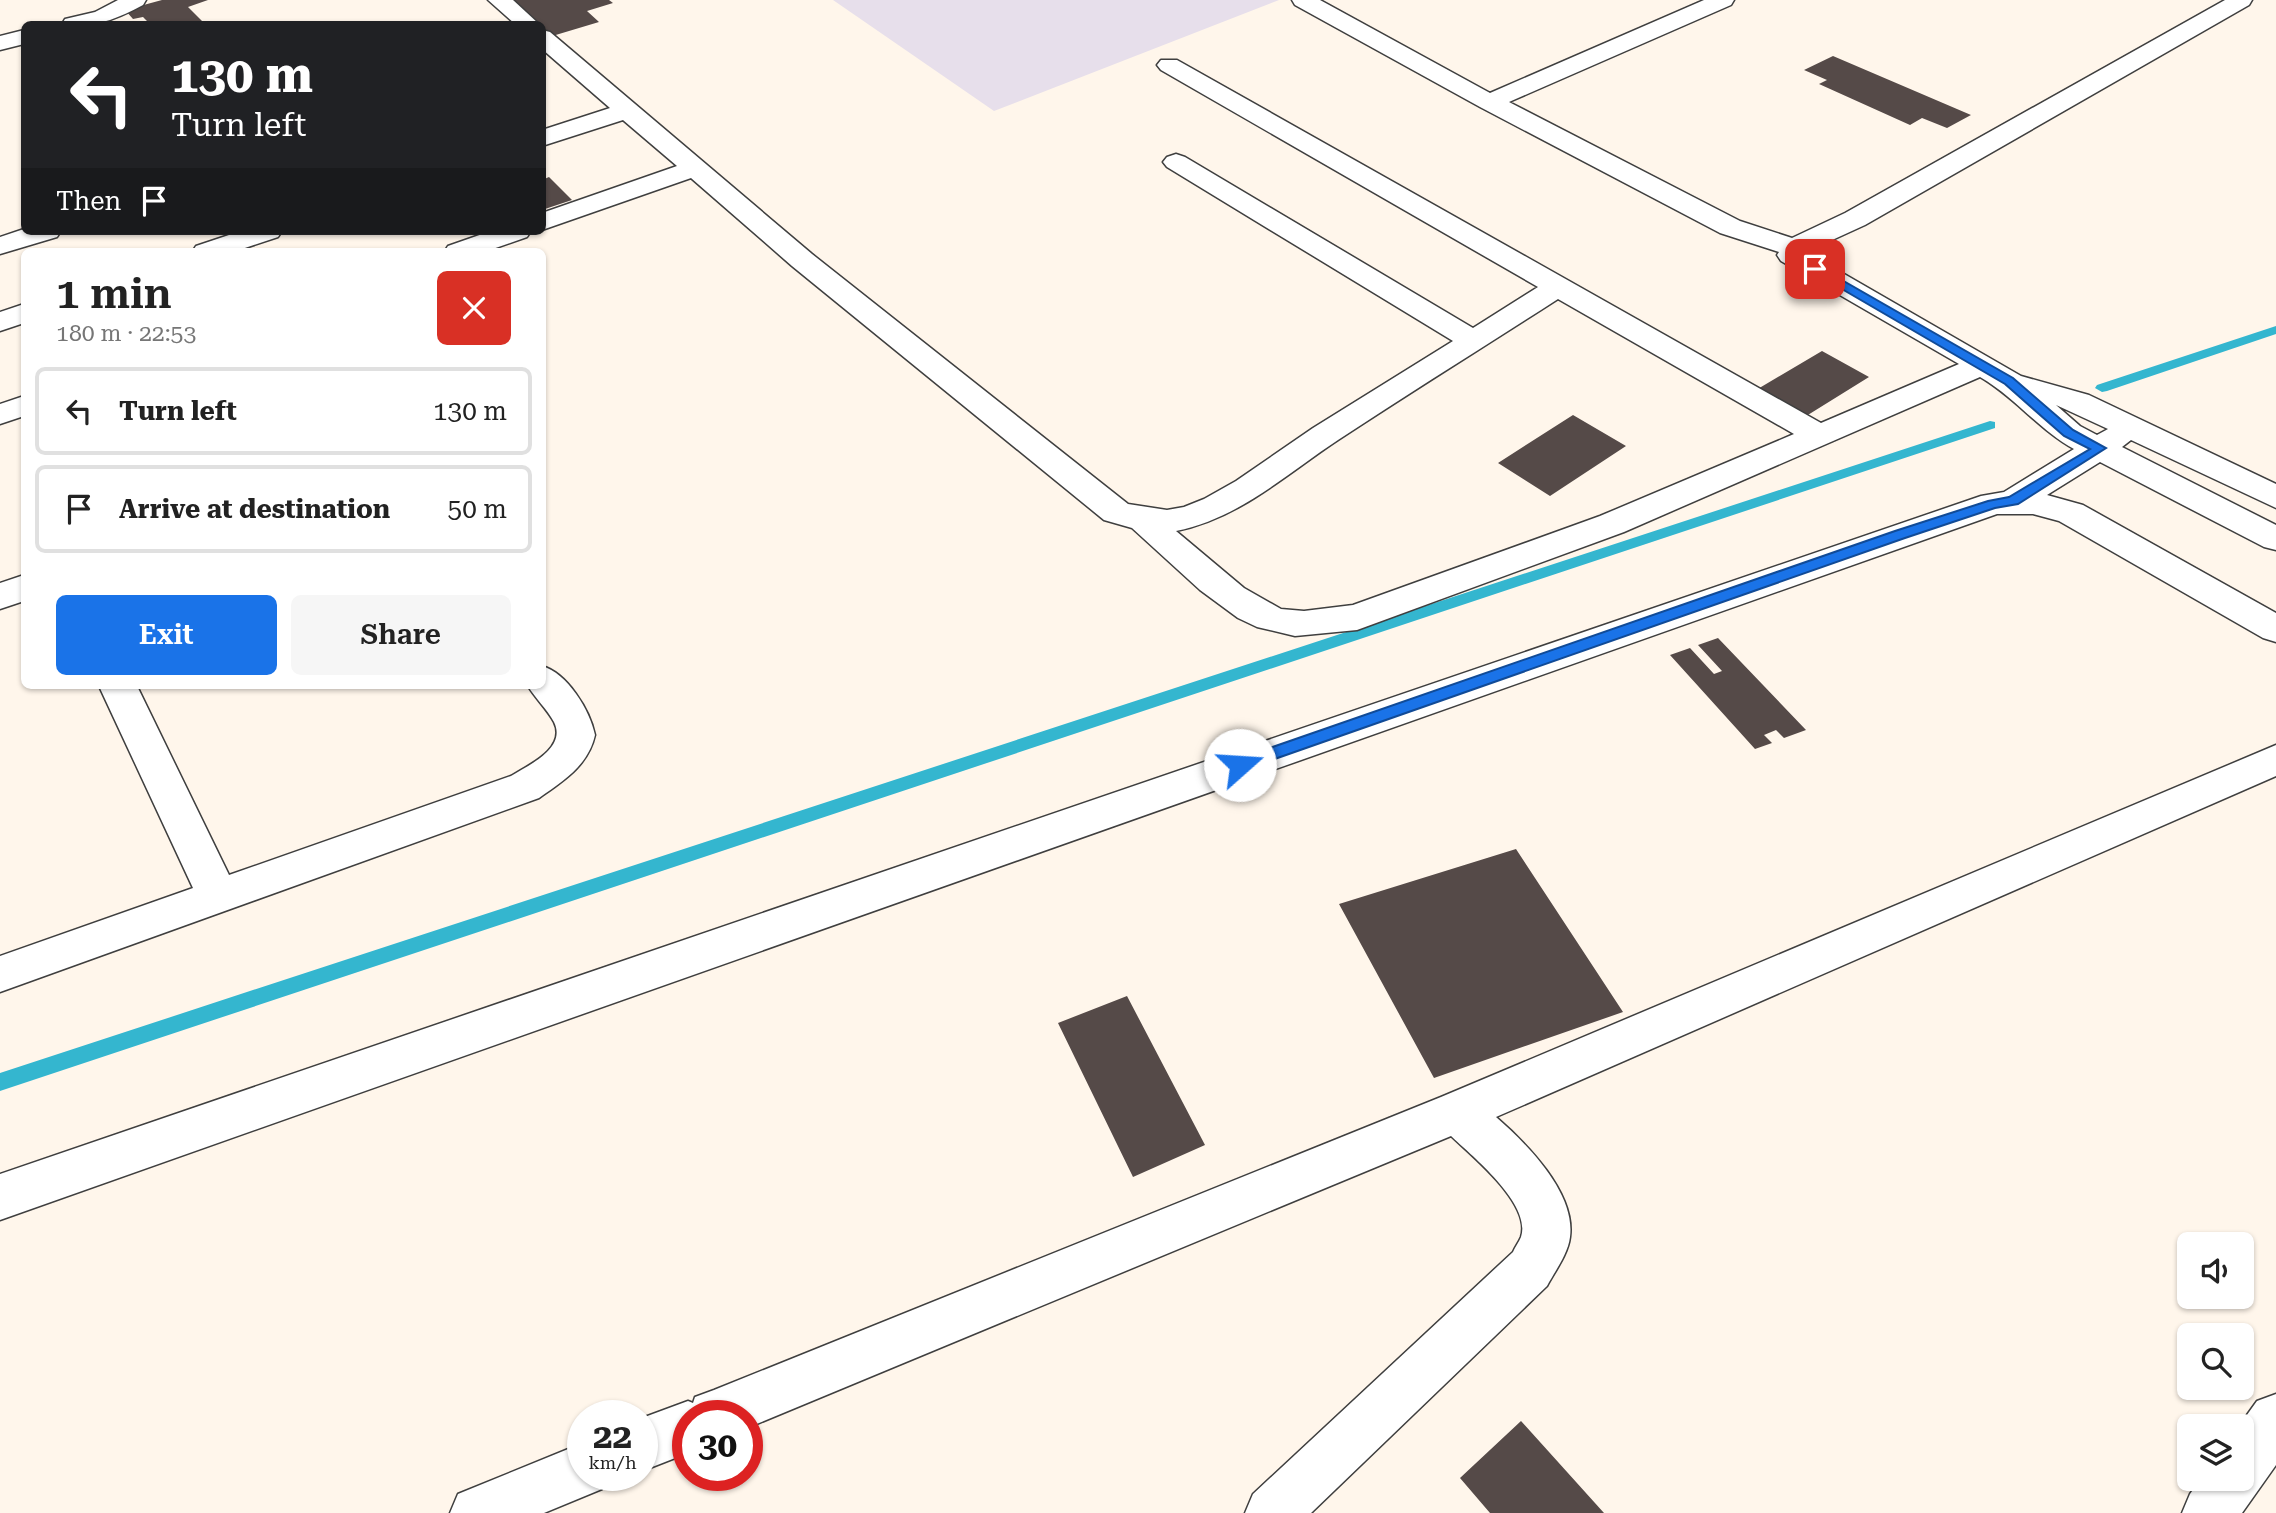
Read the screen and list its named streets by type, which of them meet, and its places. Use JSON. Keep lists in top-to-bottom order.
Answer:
{
  "page": {
    "turn": ["130 m", "Turn left"],
    "then": "Then",
    "heading": ["1 min", "180 m · 22:53"],
    "list": [
      {
        "name": "Turn left",
        "value": "130 m"
      },
      {
        "name": "Arrive at destination",
        "value": "50 m"
      }
    ],
    "buttons": ["Exit", "Share"],
    "speed": "22 km/h",
    "limit": "30"
  }
}
